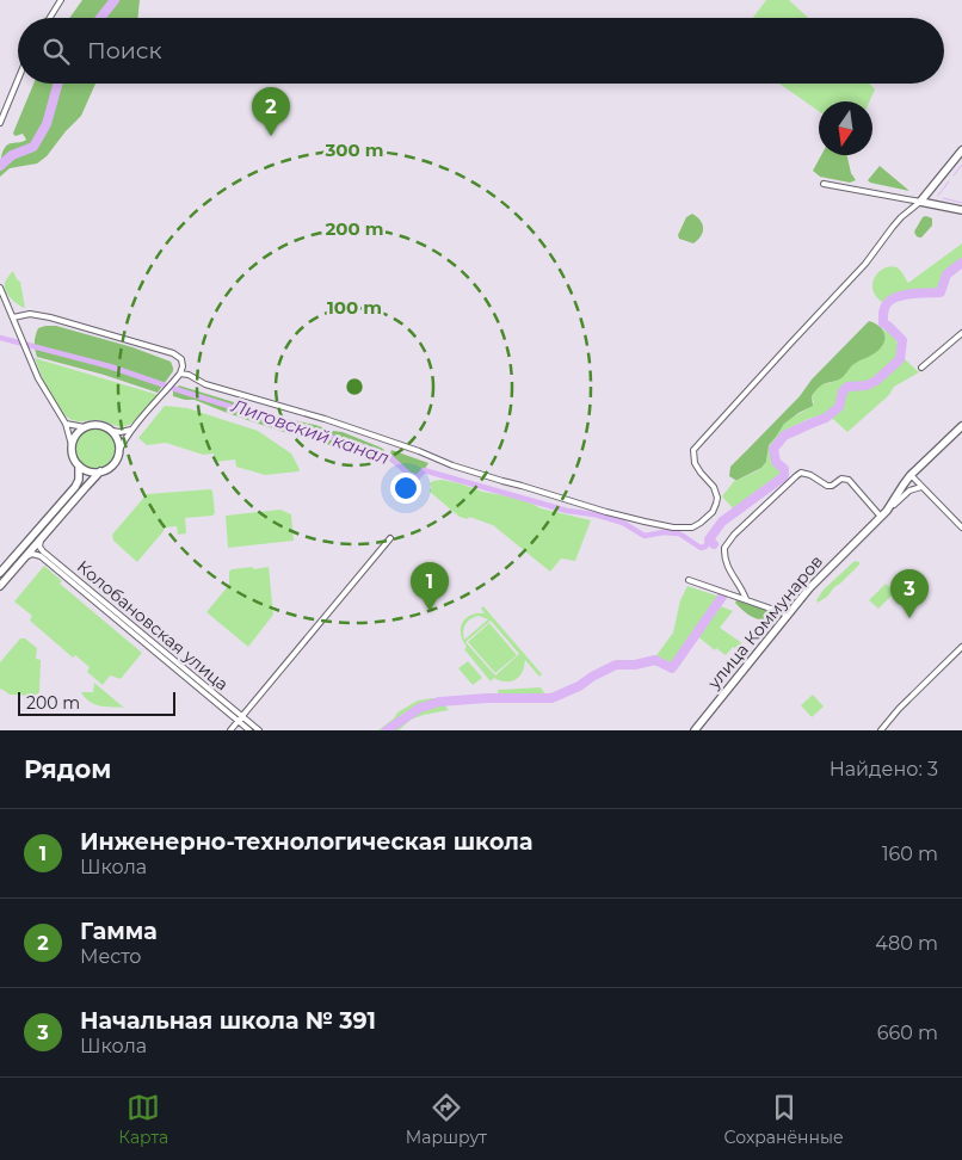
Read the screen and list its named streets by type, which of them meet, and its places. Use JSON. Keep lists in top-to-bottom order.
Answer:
{
  "streets": {
    "street": ["улица Коммунаров", "Колобановская улица"]
  },
  "water": ["Лиговский канал"],
  "scale_bar": "200 m",
  "north": "bottom",
  "page": {
    "search": "Поиск",
    "pins": ["2", "1", "3"],
    "scale": "200 m",
    "heading": ["Рядом", "Найдено: 3"],
    "list": [
      {
        "mark": "1",
        "name": "Инженерно-технологическая школа",
        "note": "Школа",
        "value": "160 m"
      },
      {
        "mark": "2",
        "name": "Гамма",
        "note": "Место",
        "value": "480 m"
      },
      {
        "mark": "3",
        "name": "Начальная школа № 391",
        "note": "Школа",
        "value": "660 m"
      }
    ],
    "nav": ["Карта", "Маршрут", "Сохранённые"]
  },
  "rings": ["300 m", "200 m", "100 m"]
}
